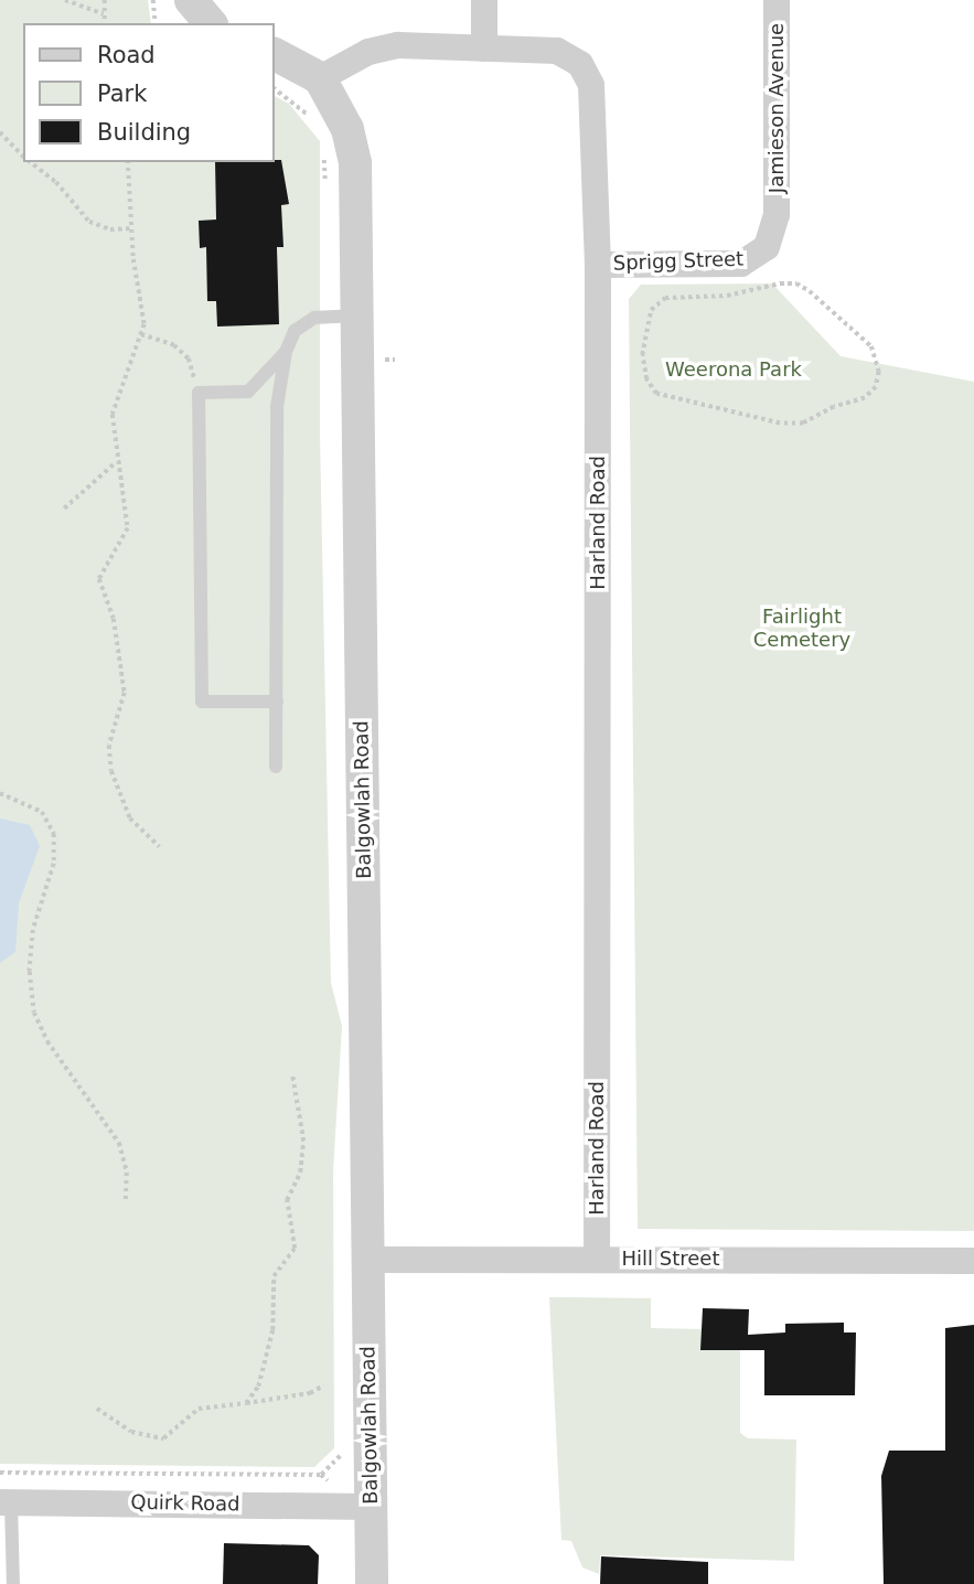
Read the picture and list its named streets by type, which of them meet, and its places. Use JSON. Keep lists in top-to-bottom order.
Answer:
{
  "streets": {
    "street": [
      "Jamieson Avenue",
      "Sprigg Street",
      "Harland Road",
      "Balgowlah Road",
      "Hill Street",
      "Quirk Road"
    ]
  },
  "crossings": [
    ["Jamieson Avenue", "Sprigg Street"],
    ["Sprigg Street", "Harland Road"],
    ["Harland Road", "Balgowlah Road"],
    ["Harland Road", "Hill Street"],
    ["Balgowlah Road", "Hill Street"],
    ["Balgowlah Road", "Quirk Road"]
  ],
  "parks": ["Weerona Park", "Fairlight Cemetery"],
  "legend": ["Road", "Park", "Building"]
}
